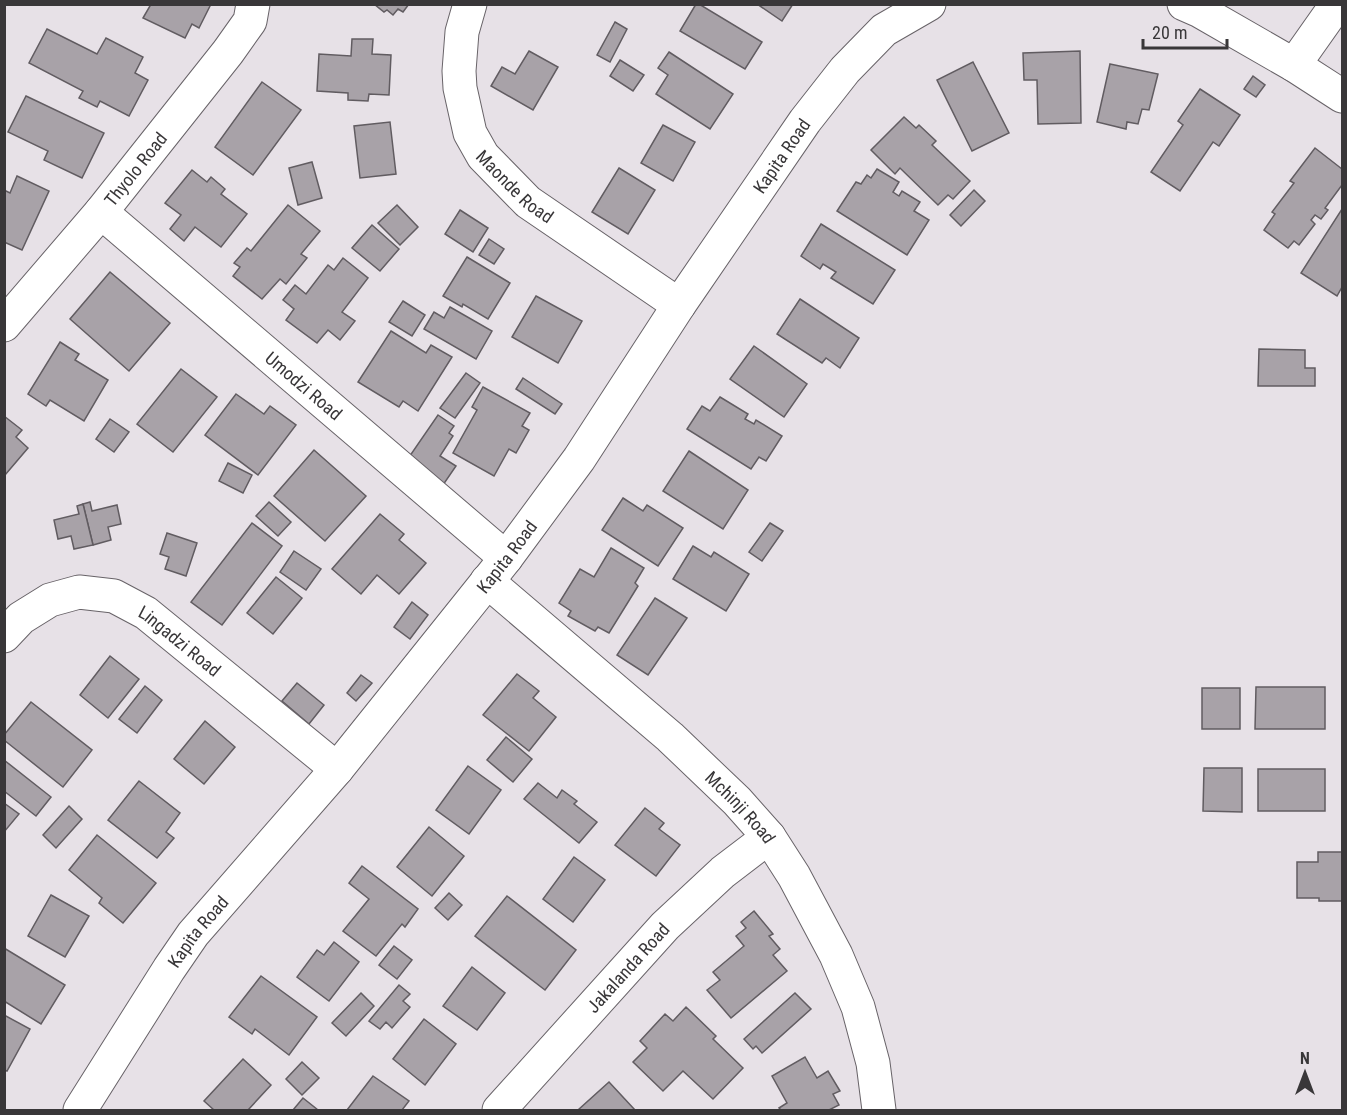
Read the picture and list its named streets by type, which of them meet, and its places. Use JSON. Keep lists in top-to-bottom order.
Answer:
{
  "streets": {
    "street": [
      "Kapita Road",
      "Thyolo Road",
      "Maonde Road",
      "Umodzi Road",
      "Lingadzi Road",
      "Mchinji Road",
      "Jakalanda Road"
    ]
  },
  "crossings": [
    ["Kapita Road", "Maonde Road"],
    ["Kapita Road", "Umodzi Road"],
    ["Kapita Road", "Lingadzi Road"],
    ["Kapita Road", "Mchinji Road"],
    ["Thyolo Road", "Umodzi Road"],
    ["Umodzi Road", "Mchinji Road"],
    ["Mchinji Road", "Jakalanda Road"]
  ],
  "scale_bar": "20 m",
  "north": "top"
}
